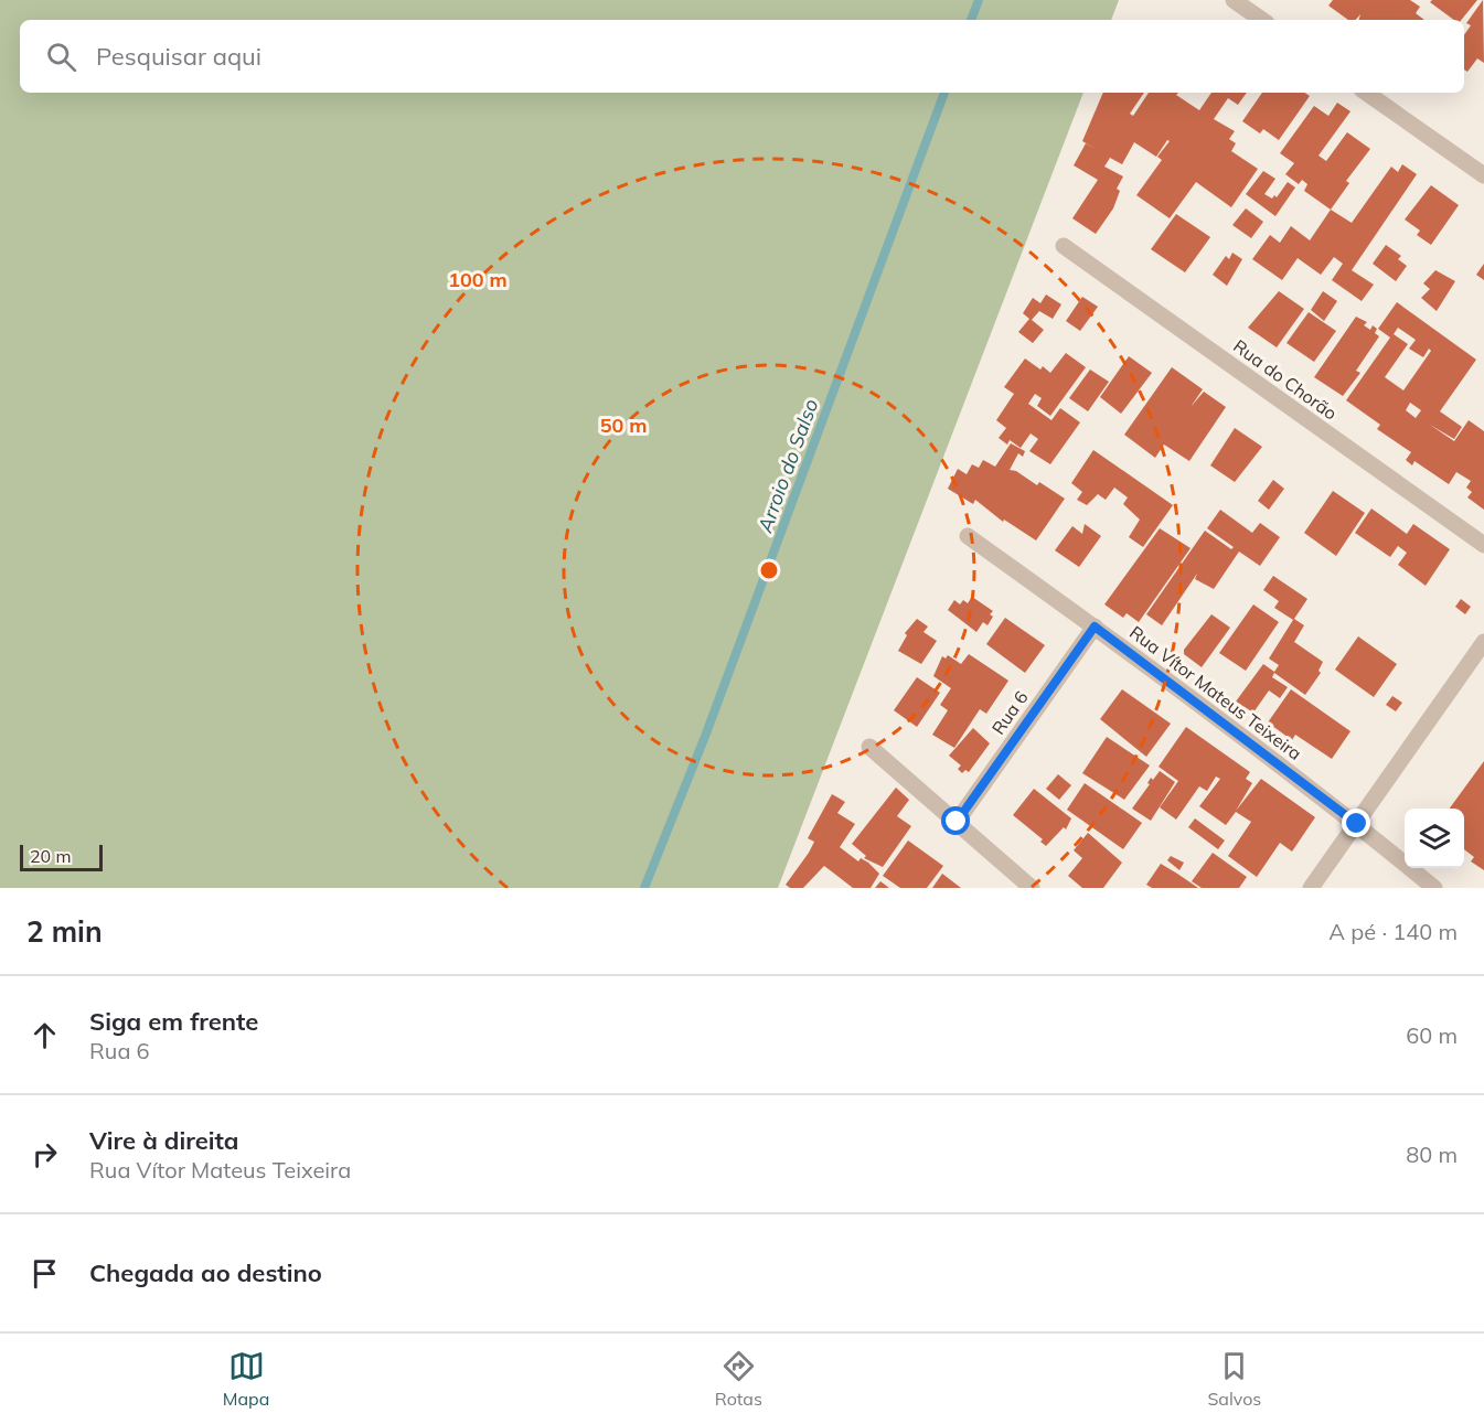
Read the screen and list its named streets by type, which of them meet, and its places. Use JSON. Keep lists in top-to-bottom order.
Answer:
{
  "streets": {
    "street": ["Rua do Chorão", "Rua Vítor Mateus Teixeira", "Rua 6"]
  },
  "crossings": [
    ["Rua Vítor Mateus Teixeira", "Rua 6"]
  ],
  "water": ["Arroio do Salso"],
  "scale_bar": "20 m",
  "page": {
    "search": "Pesquisar aqui",
    "scale": "20 m",
    "heading": ["2 min", "A pé · 140 m"],
    "list": [
      ["Siga em frente", "Rua 6", "60 m"],
      ["Vire à direita", "Rua Vítor Mateus Teixeira", "80 m"],
      "Chegada ao destino"
    ],
    "nav": ["Mapa", "Rotas", "Salvos"]
  },
  "rings": ["100 m", "50 m"]
}
